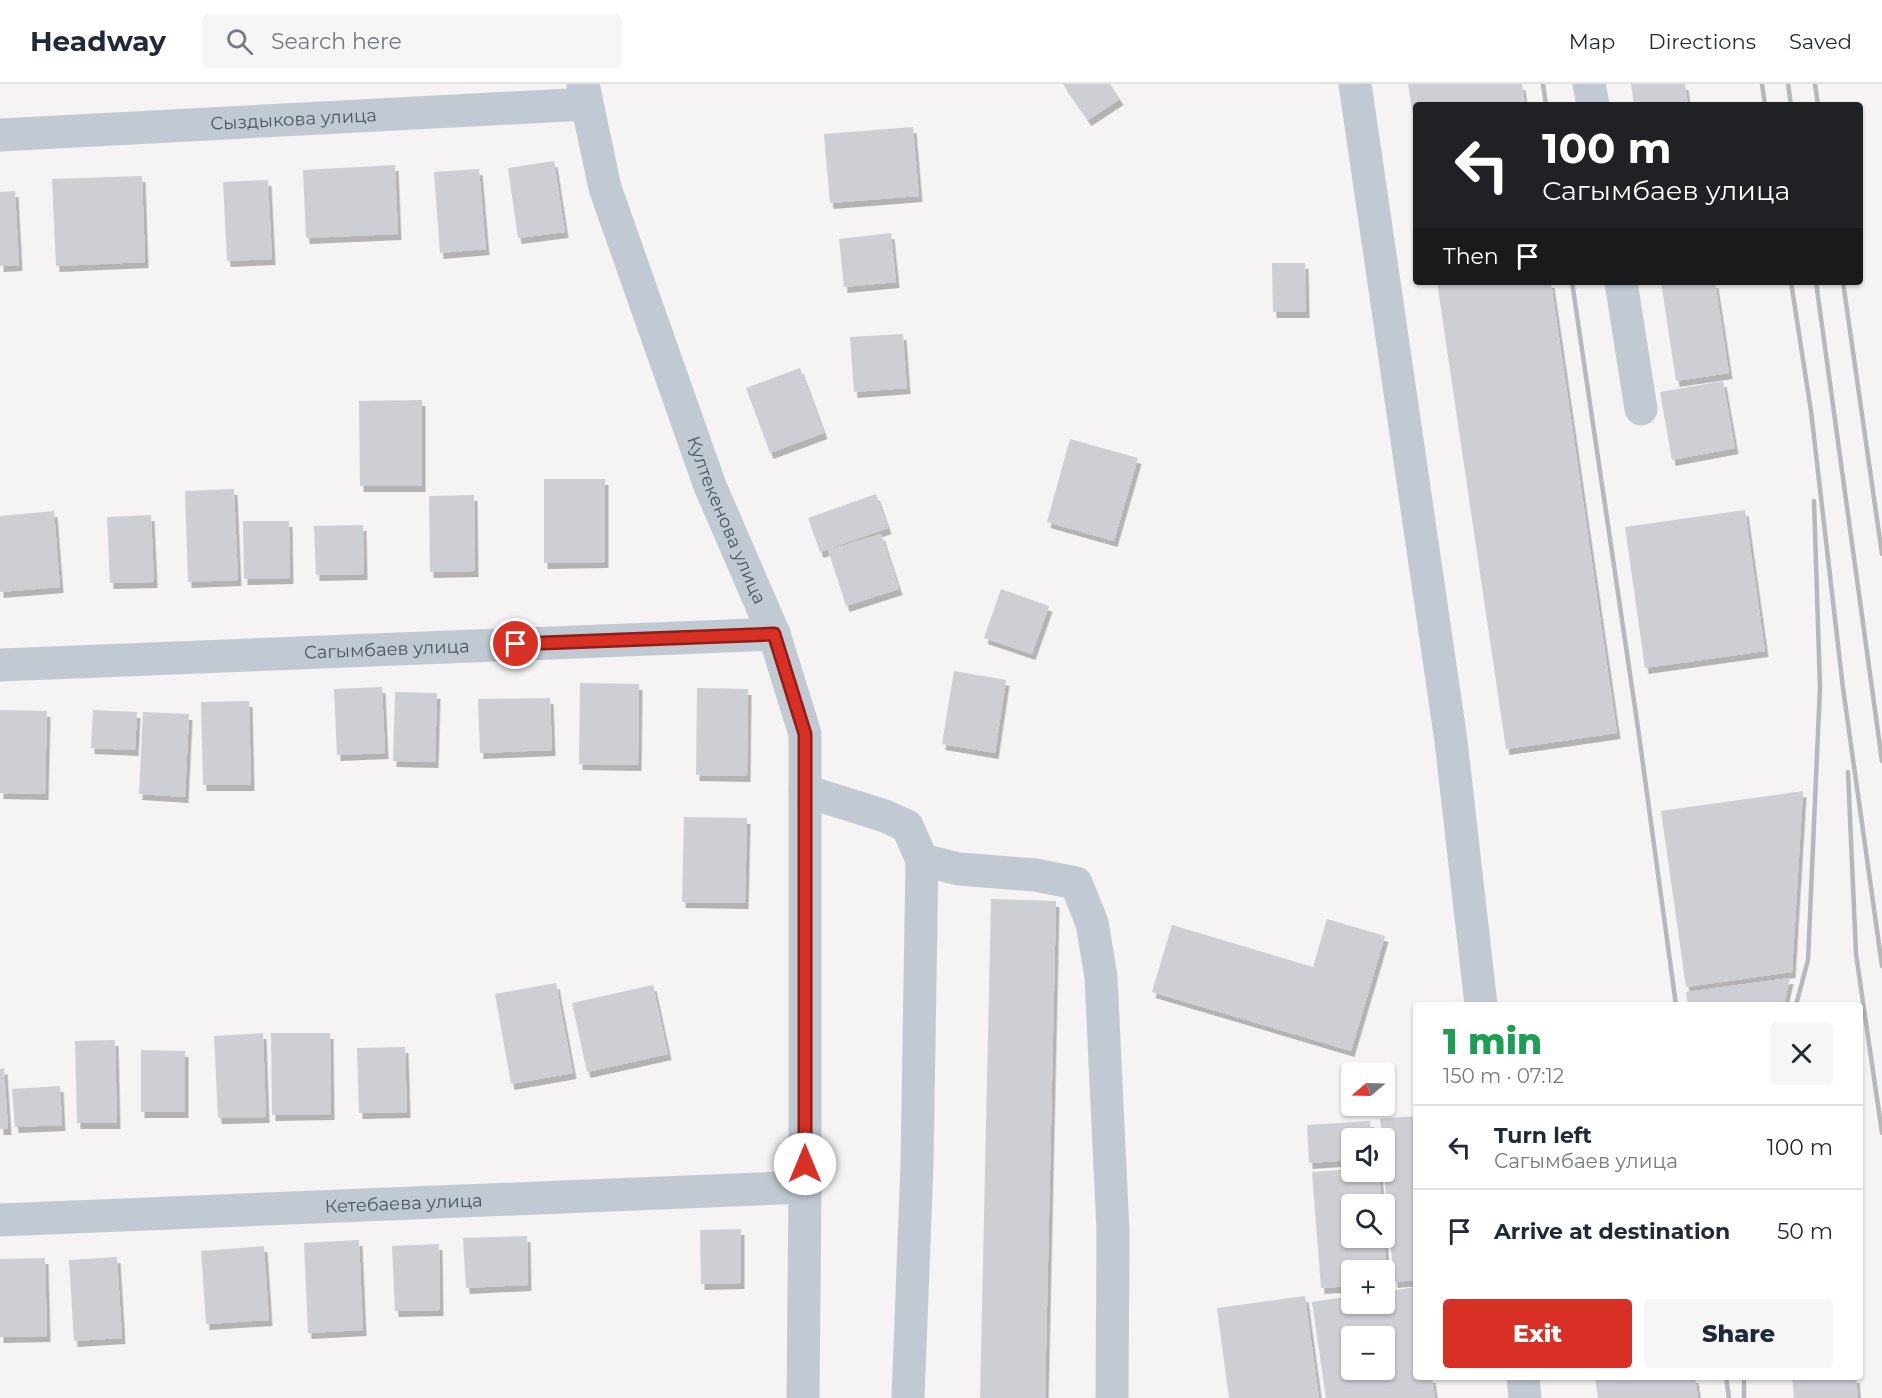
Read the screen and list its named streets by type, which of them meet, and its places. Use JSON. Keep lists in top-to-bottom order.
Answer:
{
  "streets": {
    "street": [
      "Сыздыкова улица",
      "Култекенова улица",
      "Сагымбаев улица",
      "Кетебаева улица"
    ]
  },
  "crossings": [
    ["Сыздыкова улица", "Култекенова улица"],
    ["Култекенова улица", "Сагымбаев улица"],
    ["Култекенова улица", "Кетебаева улица"]
  ],
  "north": "left",
  "page": {
    "header": "Headway",
    "search": "Search here",
    "nav": ["Map", "Directions", "Saved"],
    "turn": ["100 m", "Сагымбаев улица"],
    "then": "Then",
    "heading": ["1 min", "150 m · 07:12"],
    "map_buttons": ["+", "−"],
    "list": [
      {
        "name": "Turn left",
        "note": "Сагымбаев улица",
        "value": "100 m"
      },
      {
        "name": "Arrive at destination",
        "value": "50 m"
      }
    ],
    "buttons": ["Exit", "Share"]
  }
}
